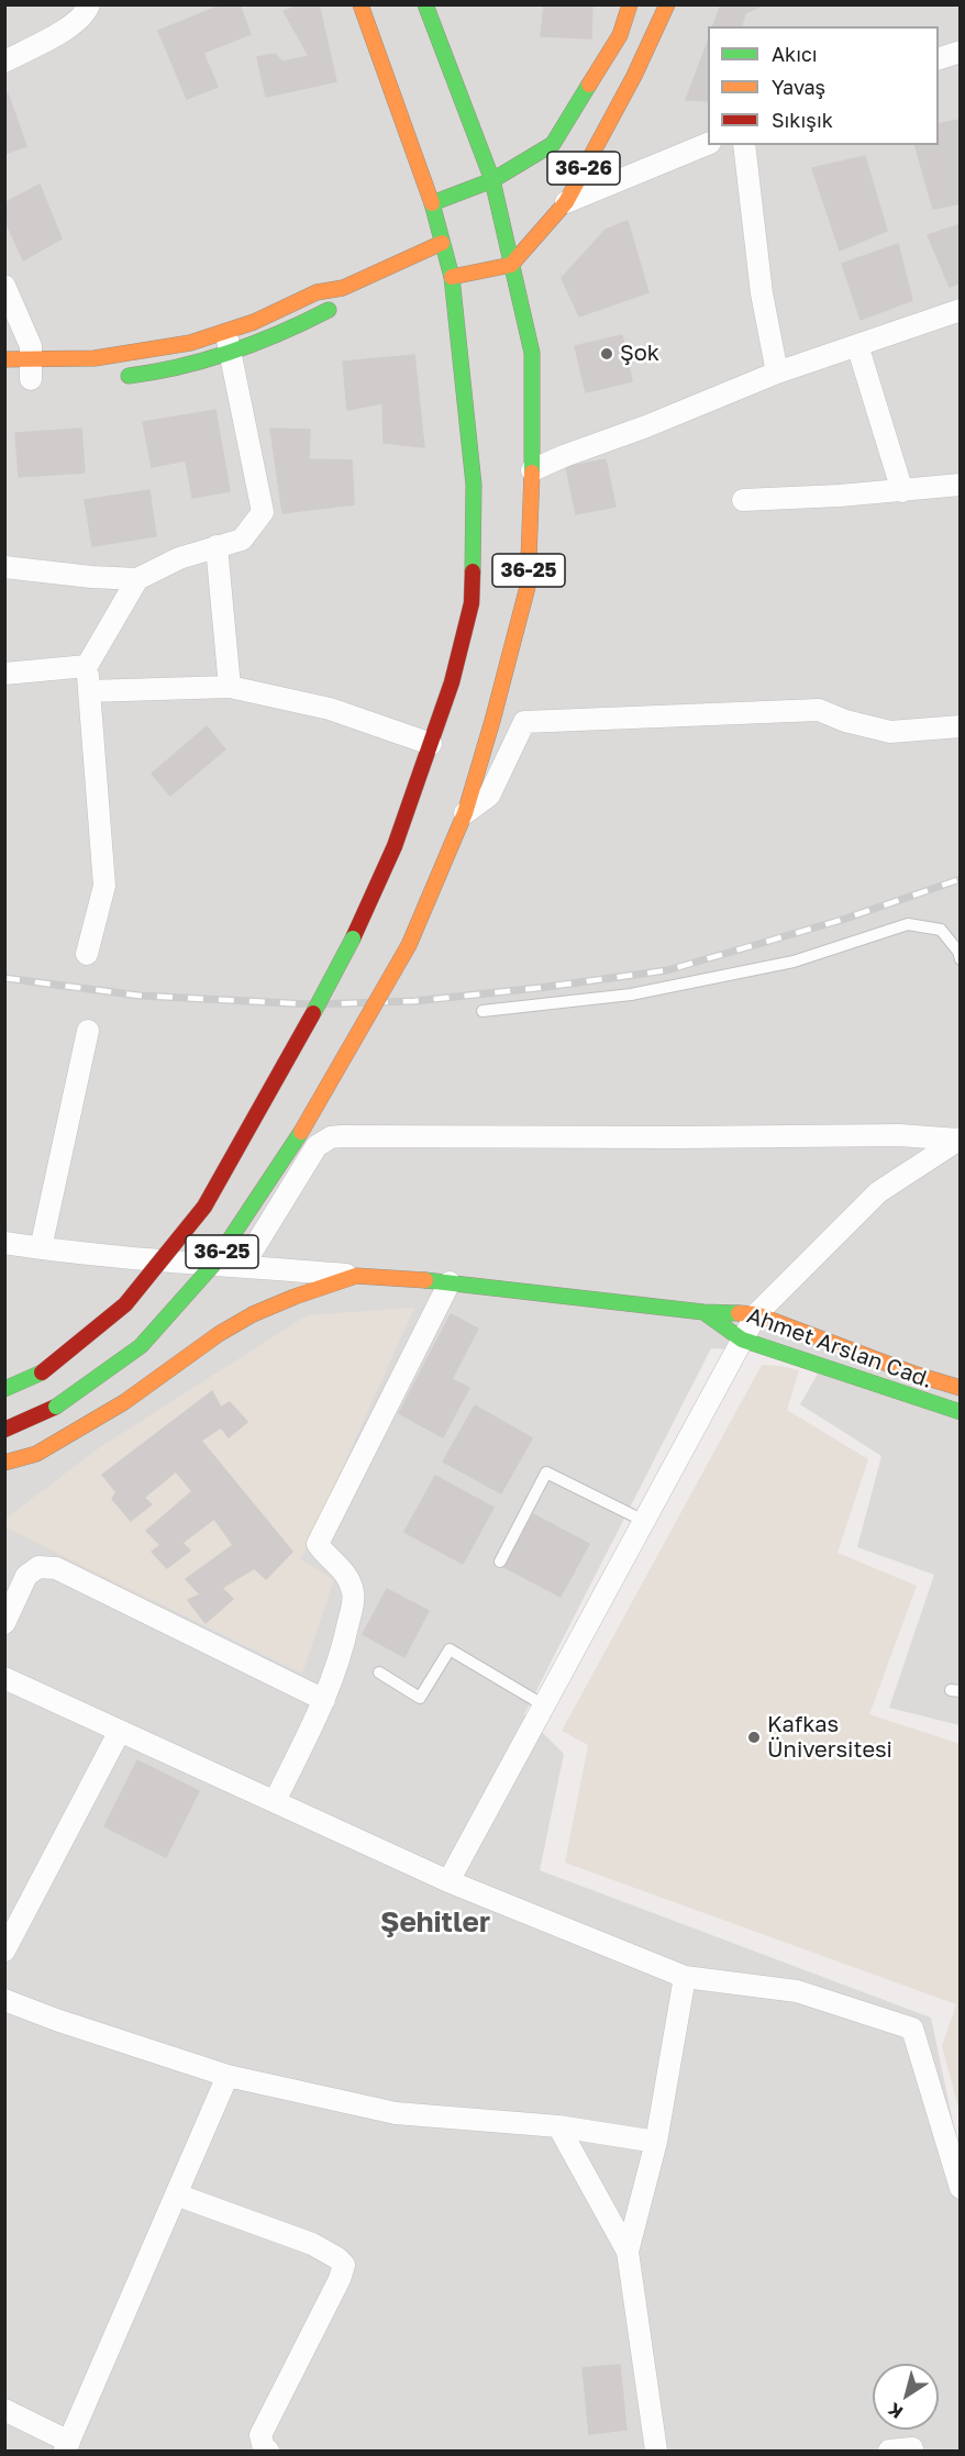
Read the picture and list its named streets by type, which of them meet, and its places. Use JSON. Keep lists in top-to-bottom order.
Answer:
{
  "streets": {
    "main road": ["36-26", "36-25", "Ahmet Arslan Cad."]
  },
  "crossings": [
    ["36-26", "36-25"]
  ],
  "districts": ["Şehitler"],
  "places": ["Şok", "Kafkas Üniversitesi"],
  "legend": ["Akıcı", "Yavaş", "Sıkışık"],
  "north": "bottom left"
}
